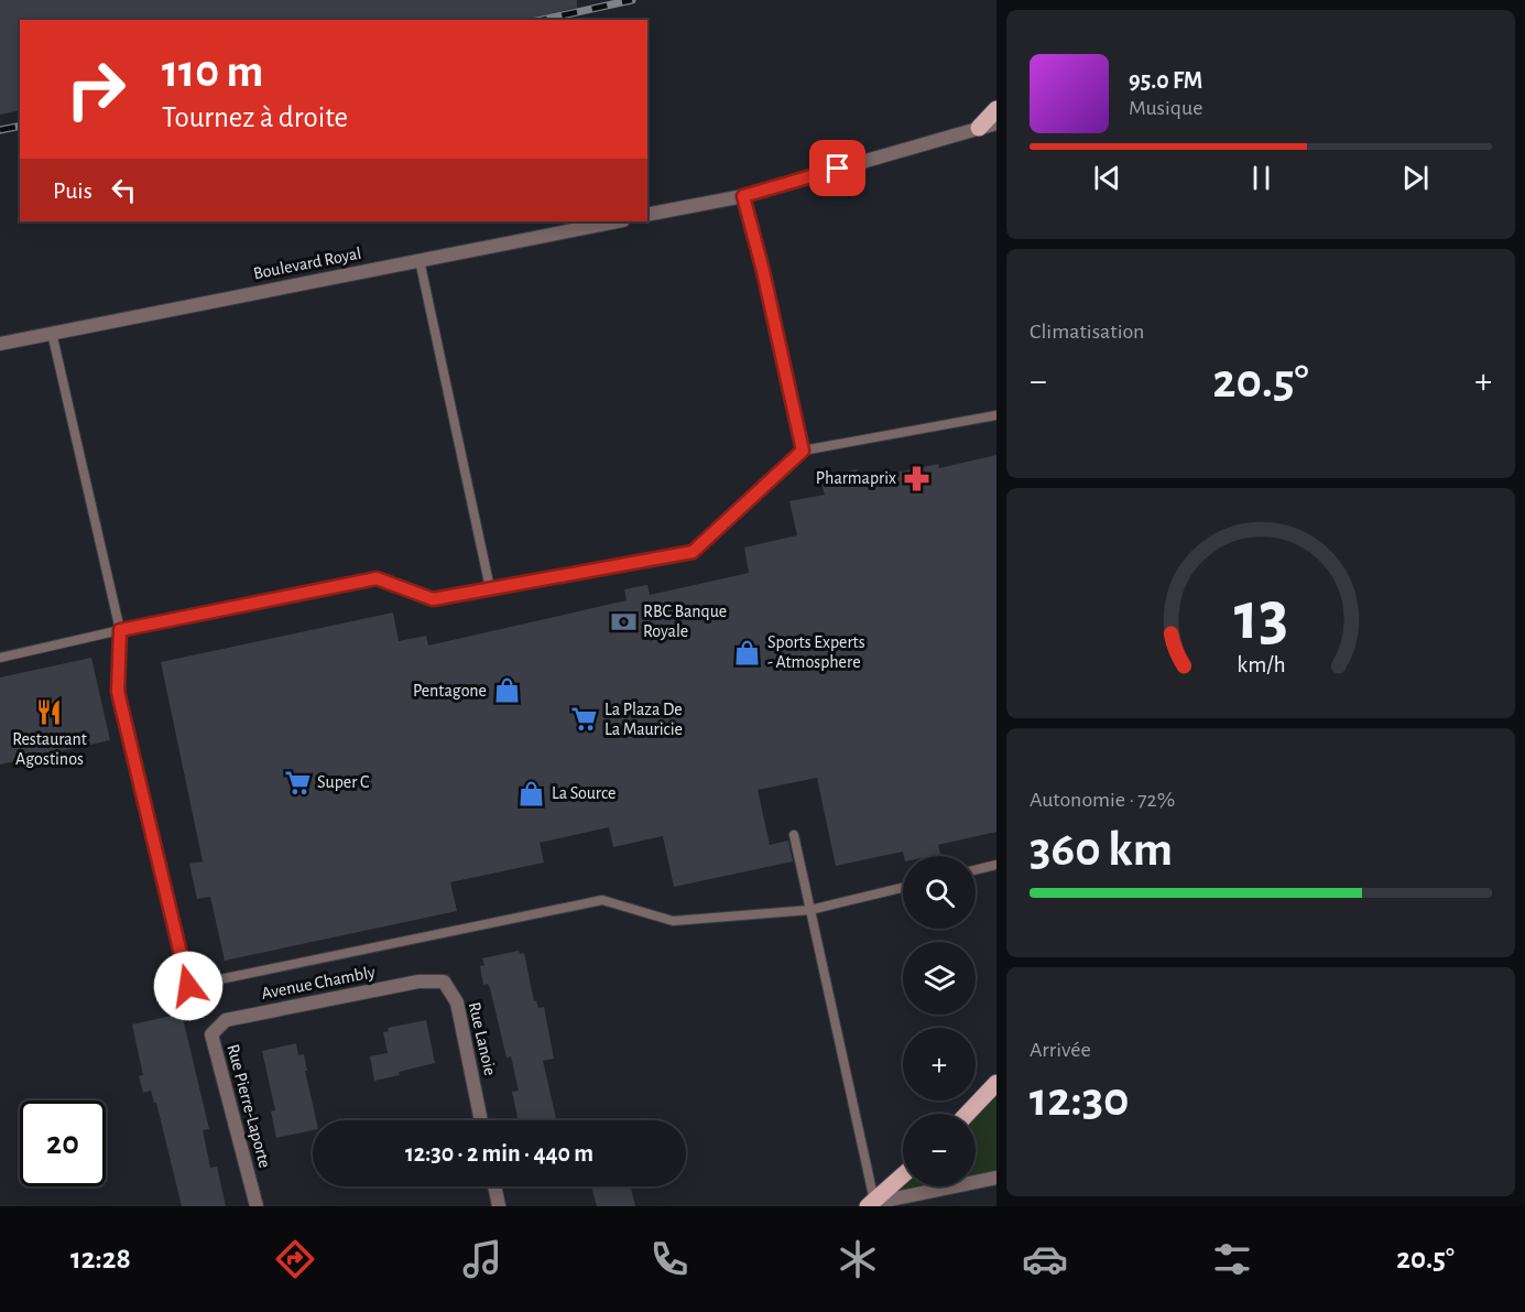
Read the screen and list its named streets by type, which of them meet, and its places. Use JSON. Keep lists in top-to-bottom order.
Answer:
{
  "streets": {
    "street": [
      "Boulevard Royal",
      "Avenue Chambly",
      "Rue Lanoie",
      "Rue Pierre-Laporte"
    ]
  },
  "crossings": [
    ["Avenue Chambly", "Rue Lanoie"],
    ["Avenue Chambly", "Rue Pierre-Laporte"]
  ],
  "places": {
    "pharmacy": ["Pharmaprix"],
    "bank": ["RBC Banque Royale"],
    "shop": ["Sports Experts - Atmosphere", "Pentagone", "La Source"],
    "restaurant": ["Restaurant Agostinos"],
    "supermarket": ["La Plaza De La Mauricie", "Super C"]
  },
  "page": {
    "turn": ["110 m", "Tournez à droite"],
    "song": ["95.0 FM", "Musique"],
    "then": "Puis",
    "tile": [
      "Climatisation",
      ["Autonomie · 72%", "360 km"],
      ["Arrivée", "12:30"]
    ],
    "heat": ["−", "20.5°", "+"],
    "map_buttons": ["+", "−"],
    "limit": "20",
    "trip": "12:30 · 2 min · 440 m",
    "tabs": ["12:28", "20.5°"],
    "gauge": ["13", "km/h"]
  }
}
